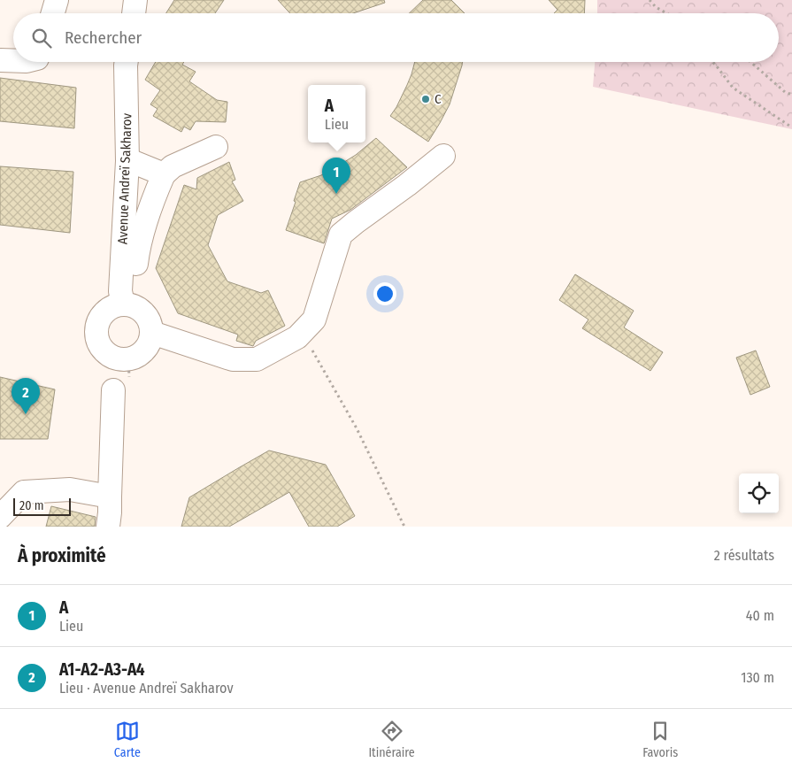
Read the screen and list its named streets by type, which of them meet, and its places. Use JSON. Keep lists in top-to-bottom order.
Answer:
{
  "streets": {
    "street": ["Avenue Andreï Sakharov"]
  },
  "places": ["C"],
  "scale_bar": "20 m",
  "page": {
    "search": "Rechercher",
    "popup": ["A", "Lieu"],
    "pins": ["1", "2"],
    "scale": "20 m",
    "heading": ["À proximité", "2 résultats"],
    "list": [
      {
        "mark": "1",
        "name": "A",
        "note": "Lieu",
        "value": "40 m"
      },
      {
        "mark": "2",
        "name": "A1-A2-A3-A4",
        "note": "Lieu · Avenue Andreï Sakharov",
        "value": "130 m"
      }
    ],
    "nav": ["Carte", "Itinéraire", "Favoris"]
  }
}
